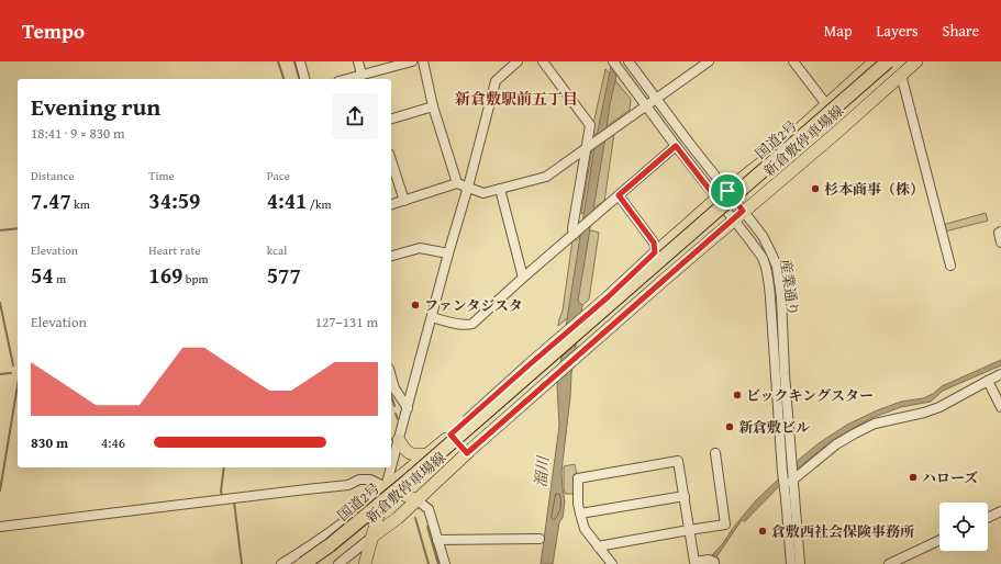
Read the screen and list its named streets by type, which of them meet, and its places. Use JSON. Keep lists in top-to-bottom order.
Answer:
{
  "streets": {
    "highway": ["国道2号"],
    "main road": ["新倉敷停車場線"],
    "street": ["産業通り"]
  },
  "crossings": [
    ["新倉敷停車場線", "産業通り"]
  ],
  "districts": ["新倉敷駅前五丁目"],
  "water": ["溜川"],
  "places": [
    "杉本商事（株）",
    "ファンタジスタ",
    "ビックキングスター",
    "新倉敷ビル",
    "ハローズ",
    "倉敷西社会保険事務所"
  ],
  "page": {
    "header": "Tempo",
    "nav": ["Map", "Layers", "Share"],
    "heading": ["Evening run", "18:41 · 9 × 830 m"],
    "stats": [
      ["Distance", "7.47 km"],
      ["Time", "34:59"],
      ["Pace", "4:41 /km"],
      ["Elevation", "54 m"],
      ["Heart rate", "169 bpm"],
      ["kcal", "577"]
    ],
    "chart": ["Elevation", "127–131 m"],
    "list": [
      {
        "name": "830 m",
        "note": "4:46"
      }
    ]
  }
}
